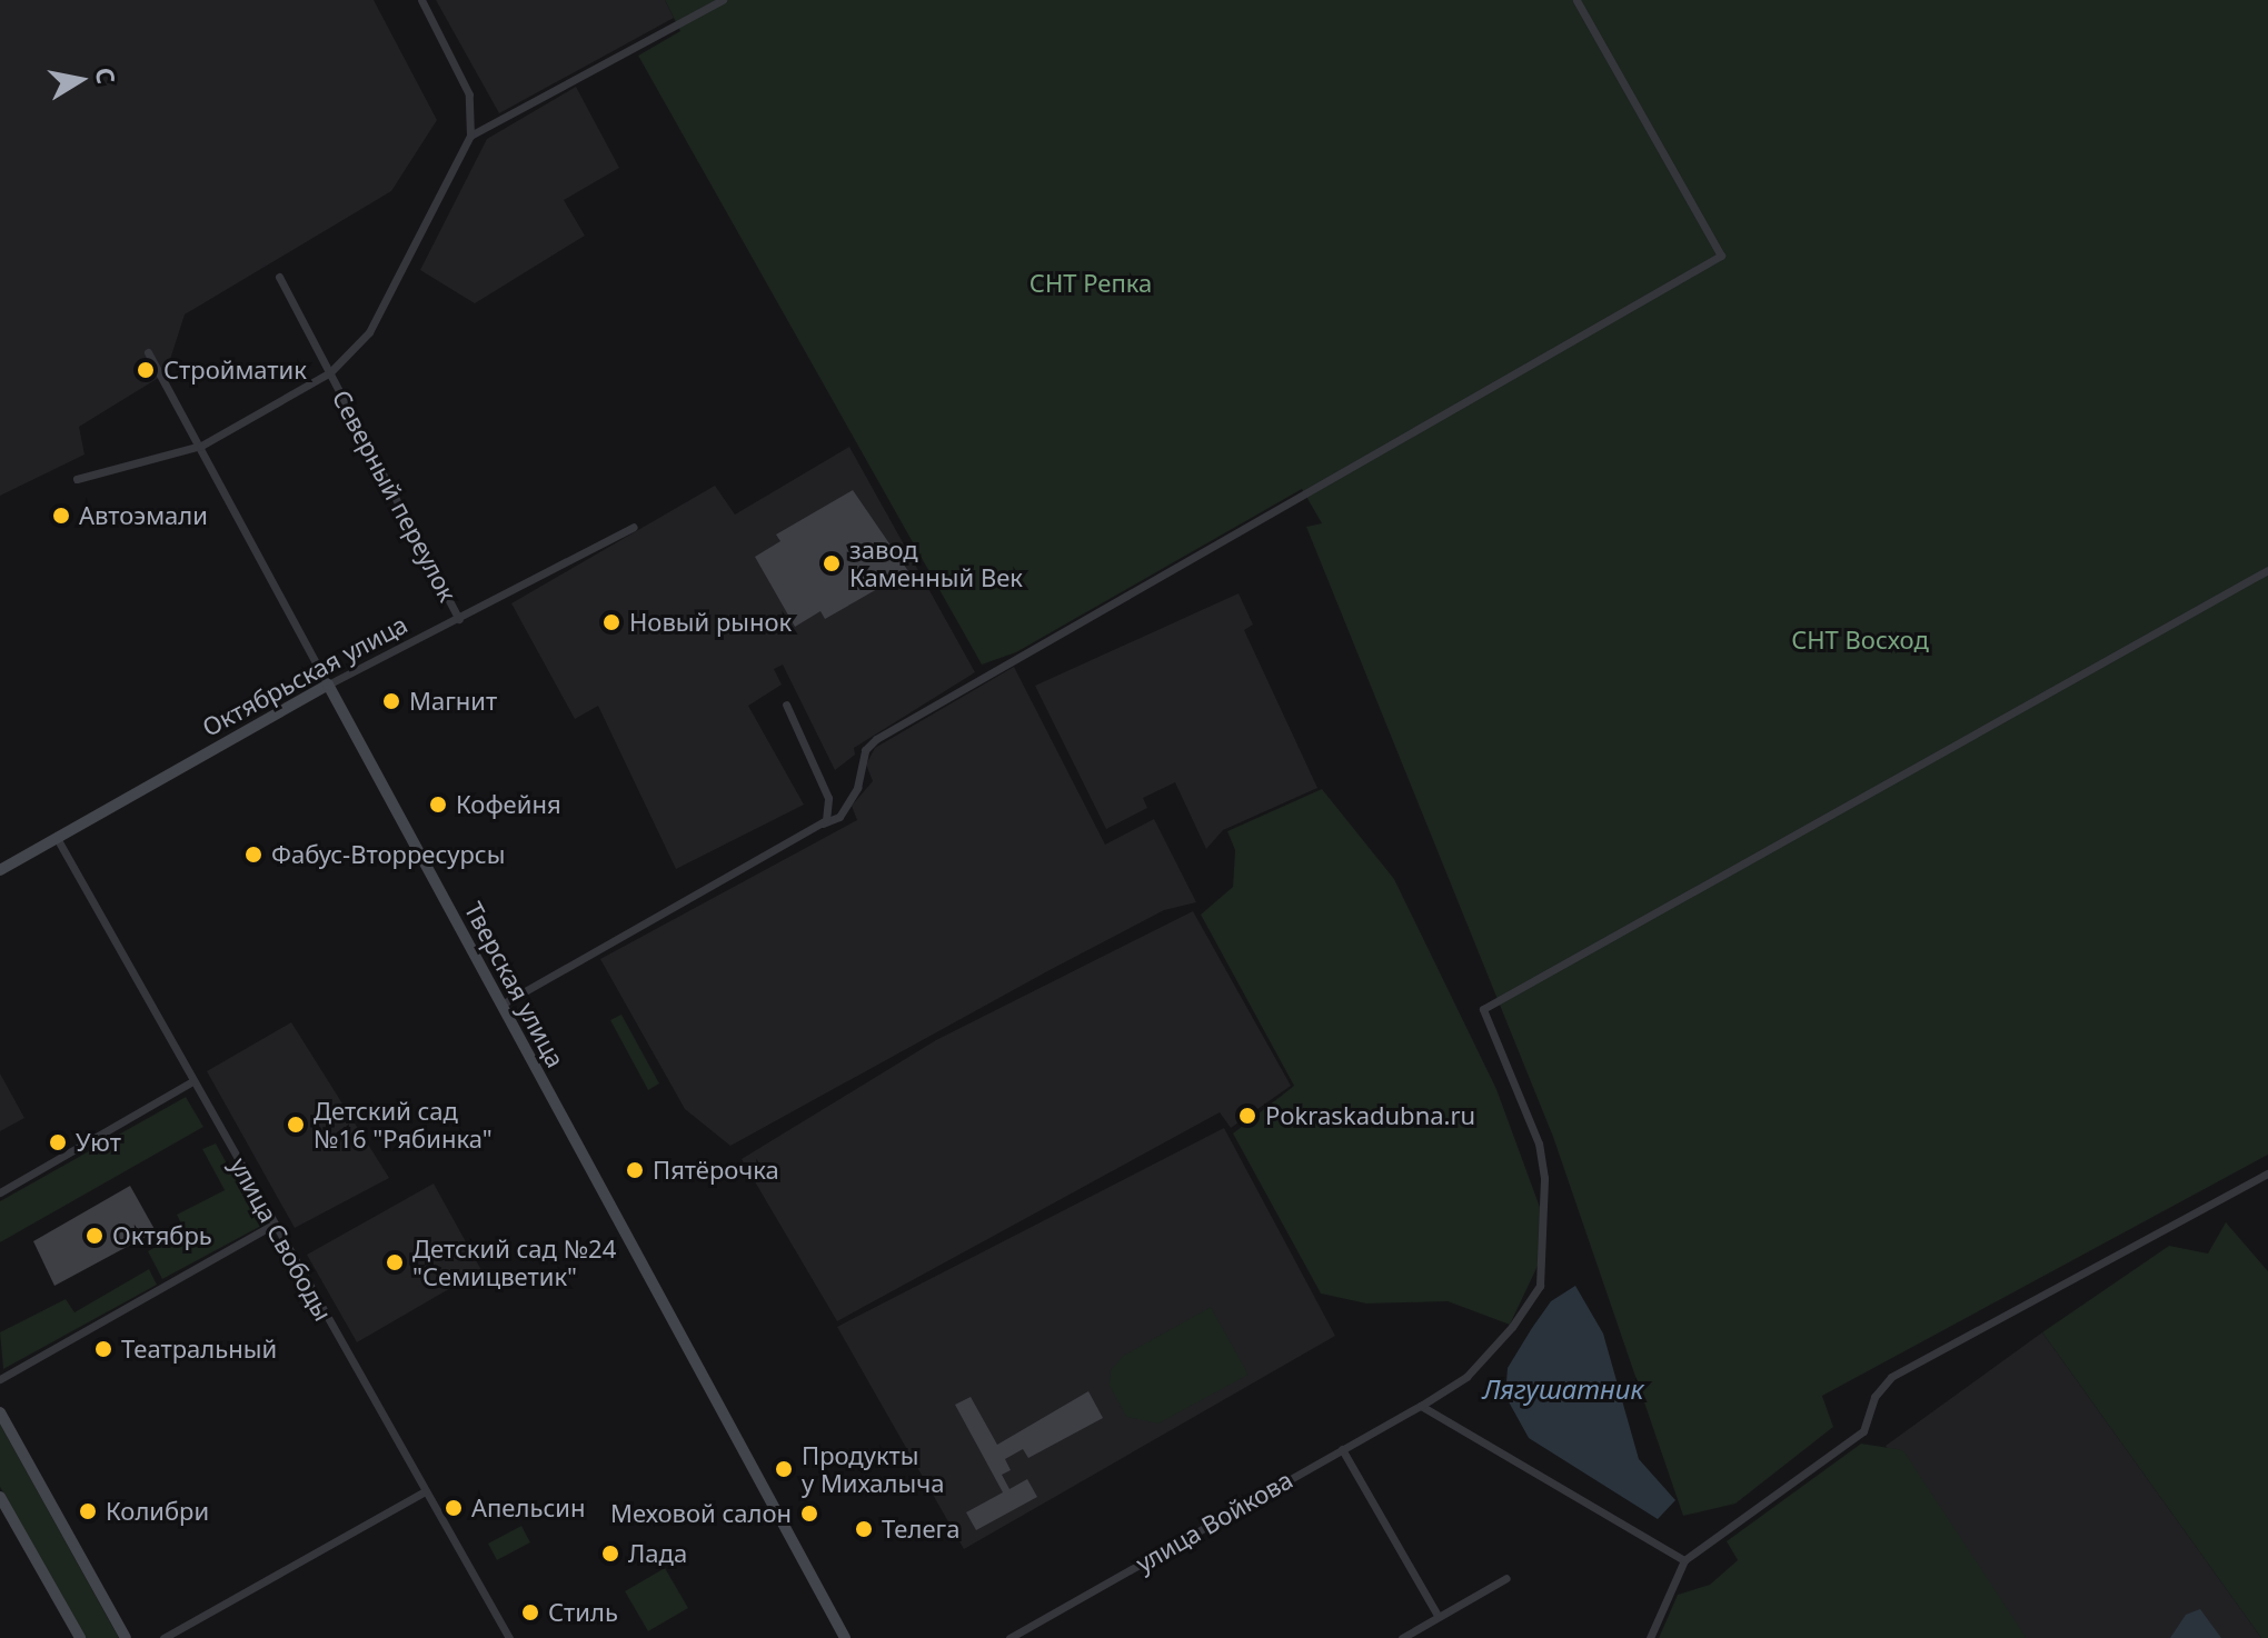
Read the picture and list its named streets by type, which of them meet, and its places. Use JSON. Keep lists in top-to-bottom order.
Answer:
{
  "streets": {
    "main road": ["Октябрьская улица", "Тверская улица"],
    "street": ["Северный переулок", "улица Свободы", "улица Войкова"]
  },
  "crossings": [
    ["Северный переулок", "Октябрьская улица"],
    ["Октябрьская улица", "Тверская улица"],
    ["Октябрьская улица", "улица Свободы"]
  ],
  "water": ["Лягушатник"],
  "parks": ["СНТ Репка", "СНТ Восход"],
  "places": [
    "Стройматик",
    "Автоэмали",
    "завод Каменный Век",
    "Новый рынок",
    "Магнит",
    "Кофейня",
    "Фабус-Вторресурсы",
    "Pokraskadubna.ru",
    "Детский сад №16 \"Рябинка\"",
    "Уют",
    "Пятёрочка",
    "Октябрь",
    "Детский сад №24 \"Семицветик\"",
    "Театральный",
    "Продукты у Михалыча",
    "Апельсин",
    "Колибри",
    "Меховой салон",
    "Телега",
    "Лада",
    "Стиль"
  ],
  "north": "right"
}
